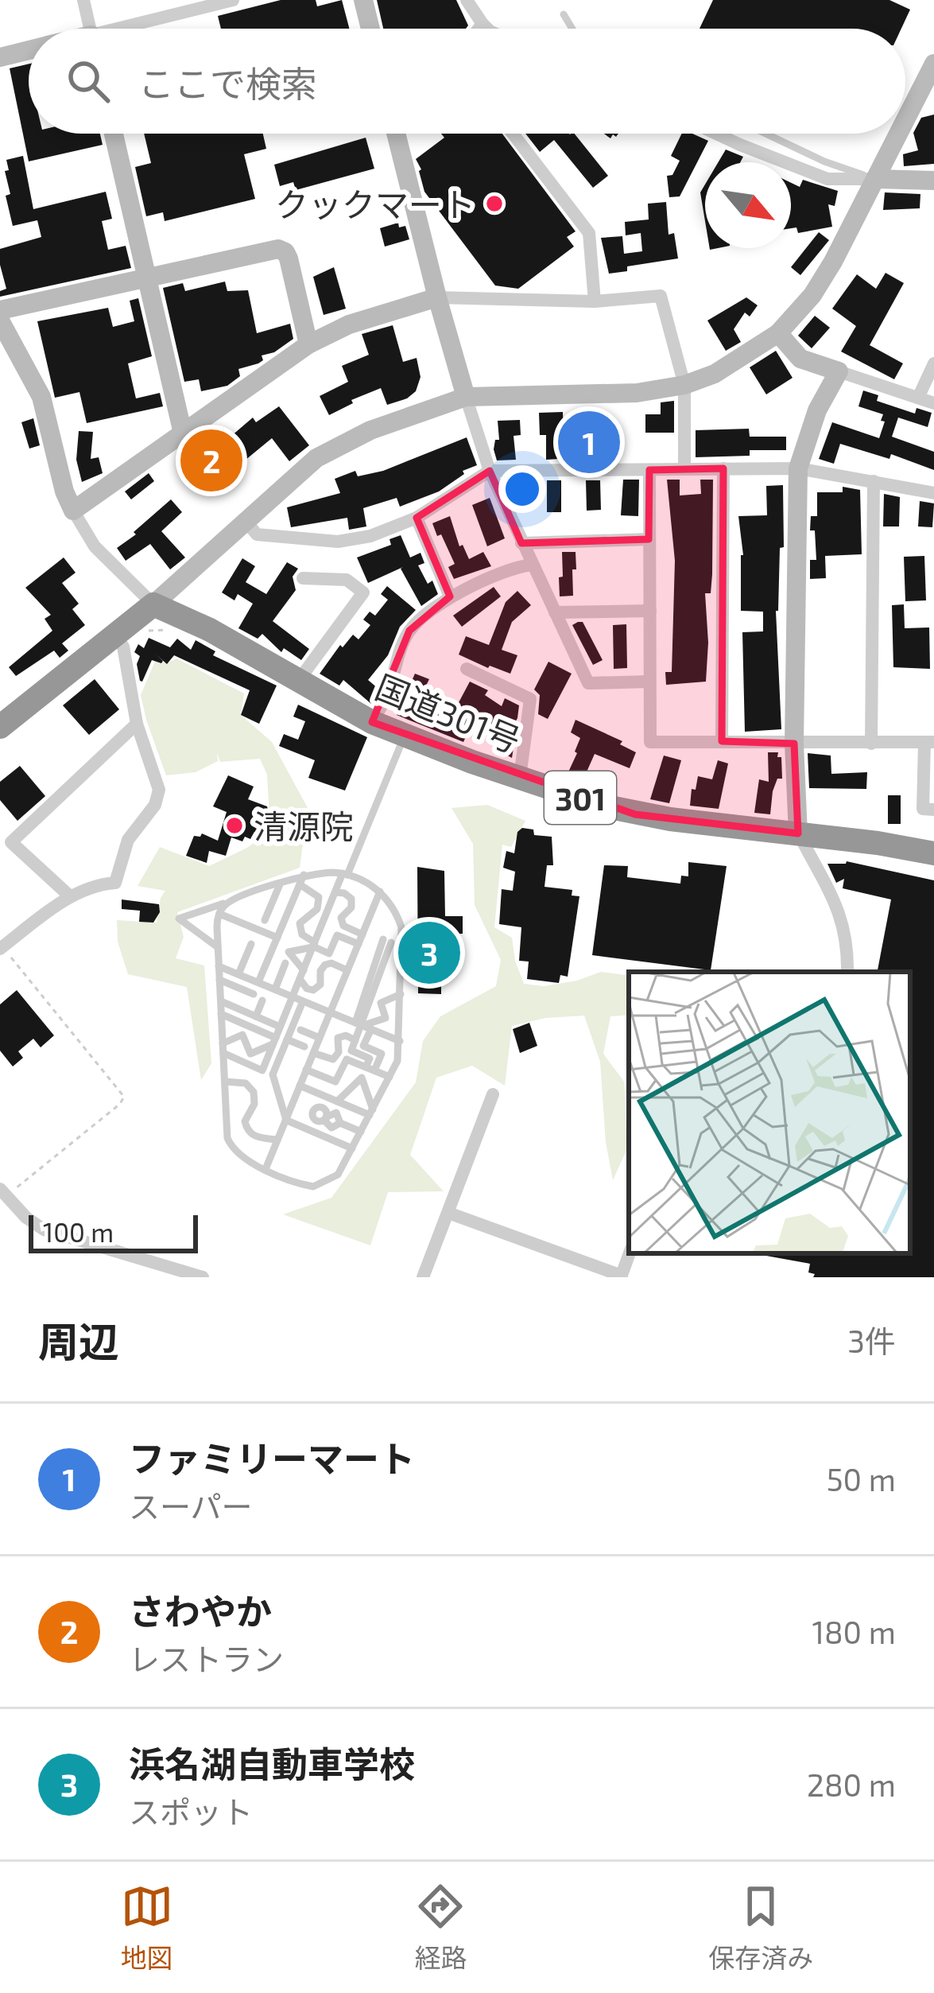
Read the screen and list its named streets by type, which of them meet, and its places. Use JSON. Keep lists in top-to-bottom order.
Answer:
{
  "streets": {
    "highway": ["国道301号", "301"]
  },
  "places": ["クックマート", "清源院"],
  "scale_bar": "100 m",
  "north": "bottom right",
  "page": {
    "search": "ここで検索",
    "pins": ["1", "2", "3"],
    "scale": "100 m",
    "heading": ["周辺", "3件"],
    "list": [
      {
        "mark": "1",
        "name": "ファミリーマート",
        "note": "スーパー",
        "value": "50 m"
      },
      {
        "mark": "2",
        "name": "さわやか",
        "note": "レストラン",
        "value": "180 m"
      },
      {
        "mark": "3",
        "name": "浜名湖自動車学校",
        "note": "スポット",
        "value": "280 m"
      }
    ],
    "nav": ["地図", "経路", "保存済み"]
  }
}
